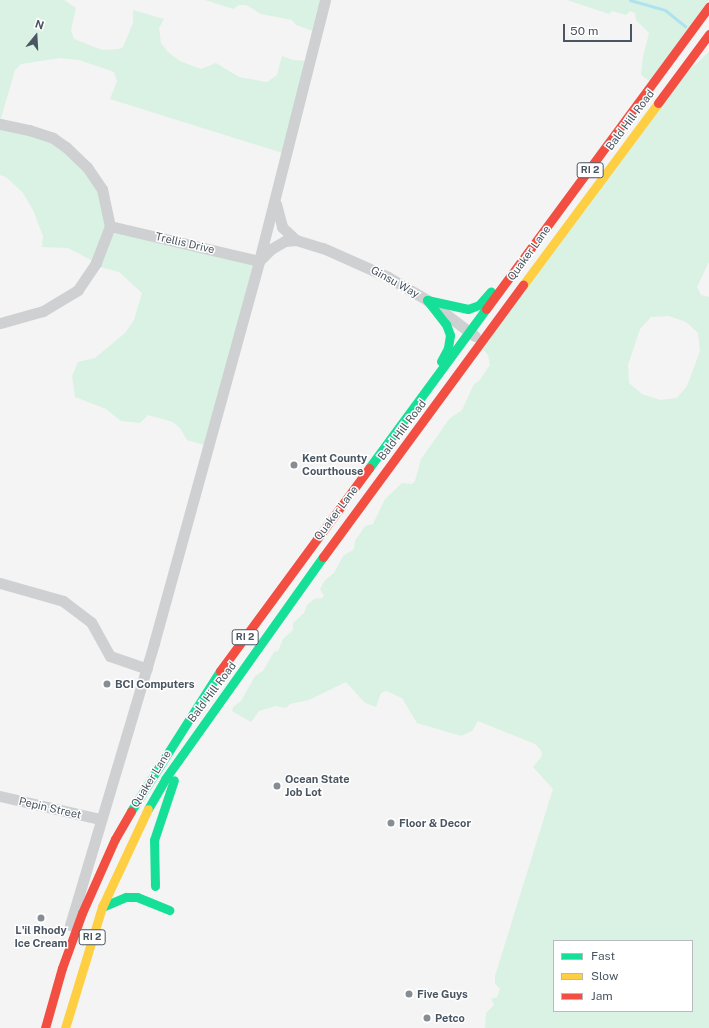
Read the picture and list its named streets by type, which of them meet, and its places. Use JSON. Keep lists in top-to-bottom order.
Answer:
{
  "streets": {
    "main road": ["Bald Hill Road", "RI 2", "Quaker Lane"],
    "street": ["Trellis Drive", "Ginsu Way", "Pepin Street"]
  },
  "crossings": [
    ["Bald Hill Road", "RI 2"],
    ["Bald Hill Road", "Ginsu Way"],
    ["Trellis Drive", "Quaker Lane"],
    ["Quaker Lane", "Ginsu Way"],
    ["Quaker Lane", "Pepin Street"]
  ],
  "places": [
    "Kent County Courthouse",
    "BCI Computers",
    "Ocean State Job Lot",
    "Floor & Decor",
    "L'il Rhody Ice Cream",
    "Five Guys",
    "Petco"
  ],
  "legend": ["Fast", "Slow", "Jam"],
  "scale_bar": "50 m",
  "north": "top"
}
